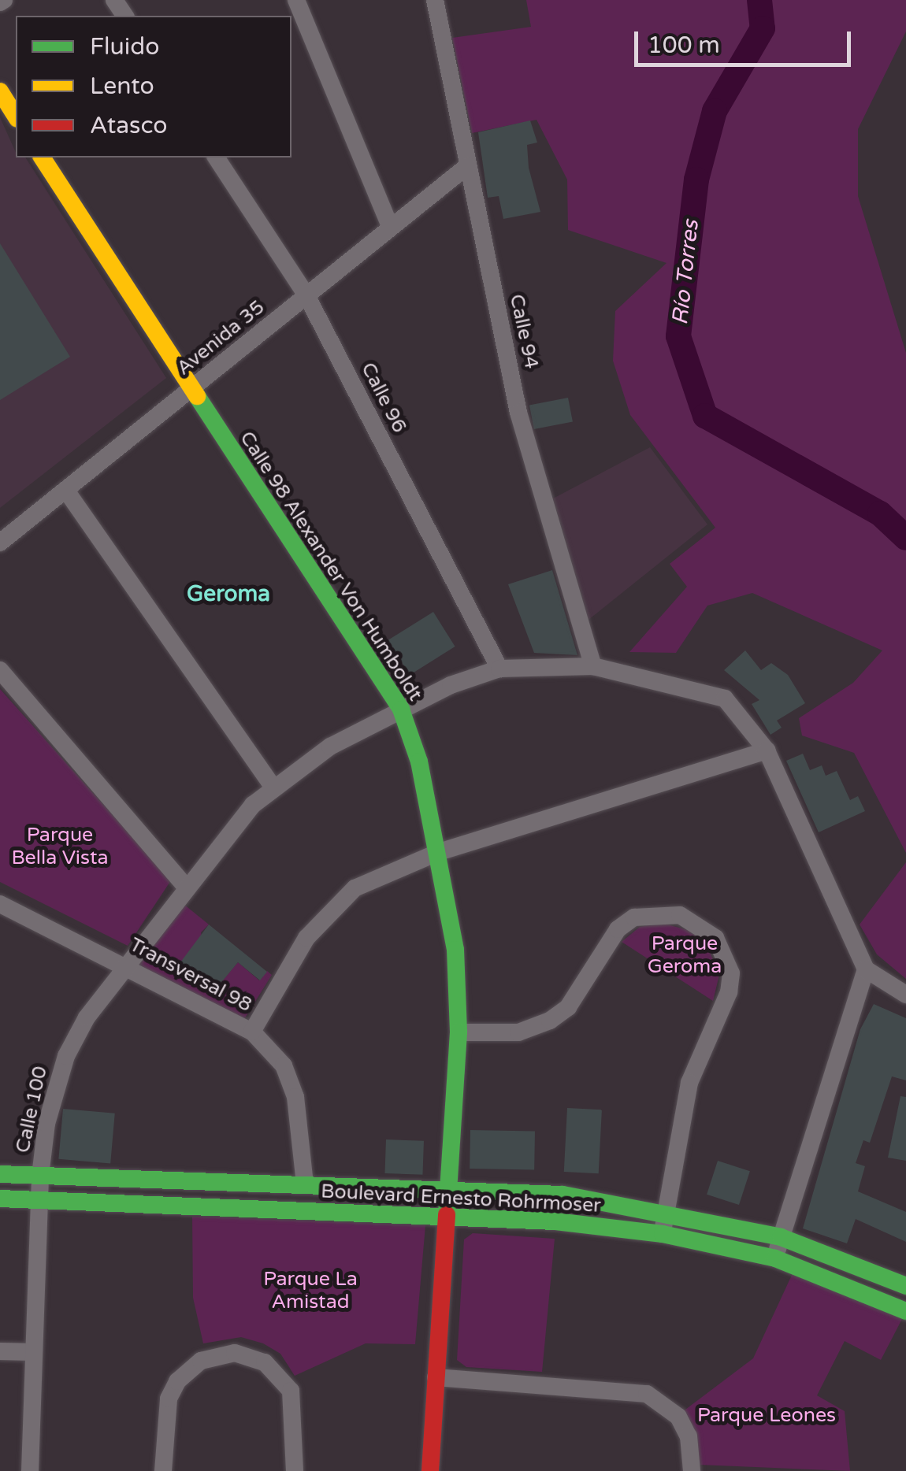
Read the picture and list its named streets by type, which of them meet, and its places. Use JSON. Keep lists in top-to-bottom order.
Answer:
{
  "streets": {
    "main road": ["Calle 98 Alexander Von Humboldt", "Boulevard Ernesto Rohrmoser"],
    "street": [
      "Calle 94",
      "Avenida 35",
      "Calle 96",
      "Transversal 98",
      "Calle 100"
    ]
  },
  "crossings": [
    ["Calle 94", "Avenida 35"],
    ["Avenida 35", "Calle 96"],
    ["Avenida 35", "Calle 98 Alexander Von Humboldt"],
    ["Calle 96", "Calle 100"],
    ["Calle 98 Alexander Von Humboldt", "Calle 100"],
    ["Calle 98 Alexander Von Humboldt", "Boulevard Ernesto Rohrmoser"],
    ["Transversal 98", "Calle 100"],
    ["Transversal 98", "Boulevard Ernesto Rohrmoser"],
    ["Calle 100", "Boulevard Ernesto Rohrmoser"]
  ],
  "districts": ["Geroma"],
  "water": ["Río Torres"],
  "parks": [
    "Parque Bella Vista",
    "Parque Geroma",
    "Parque La Amistad",
    "Parque Leones"
  ],
  "legend": ["Fluido", "Lento", "Atasco"],
  "scale_bar": "100 m"
}
